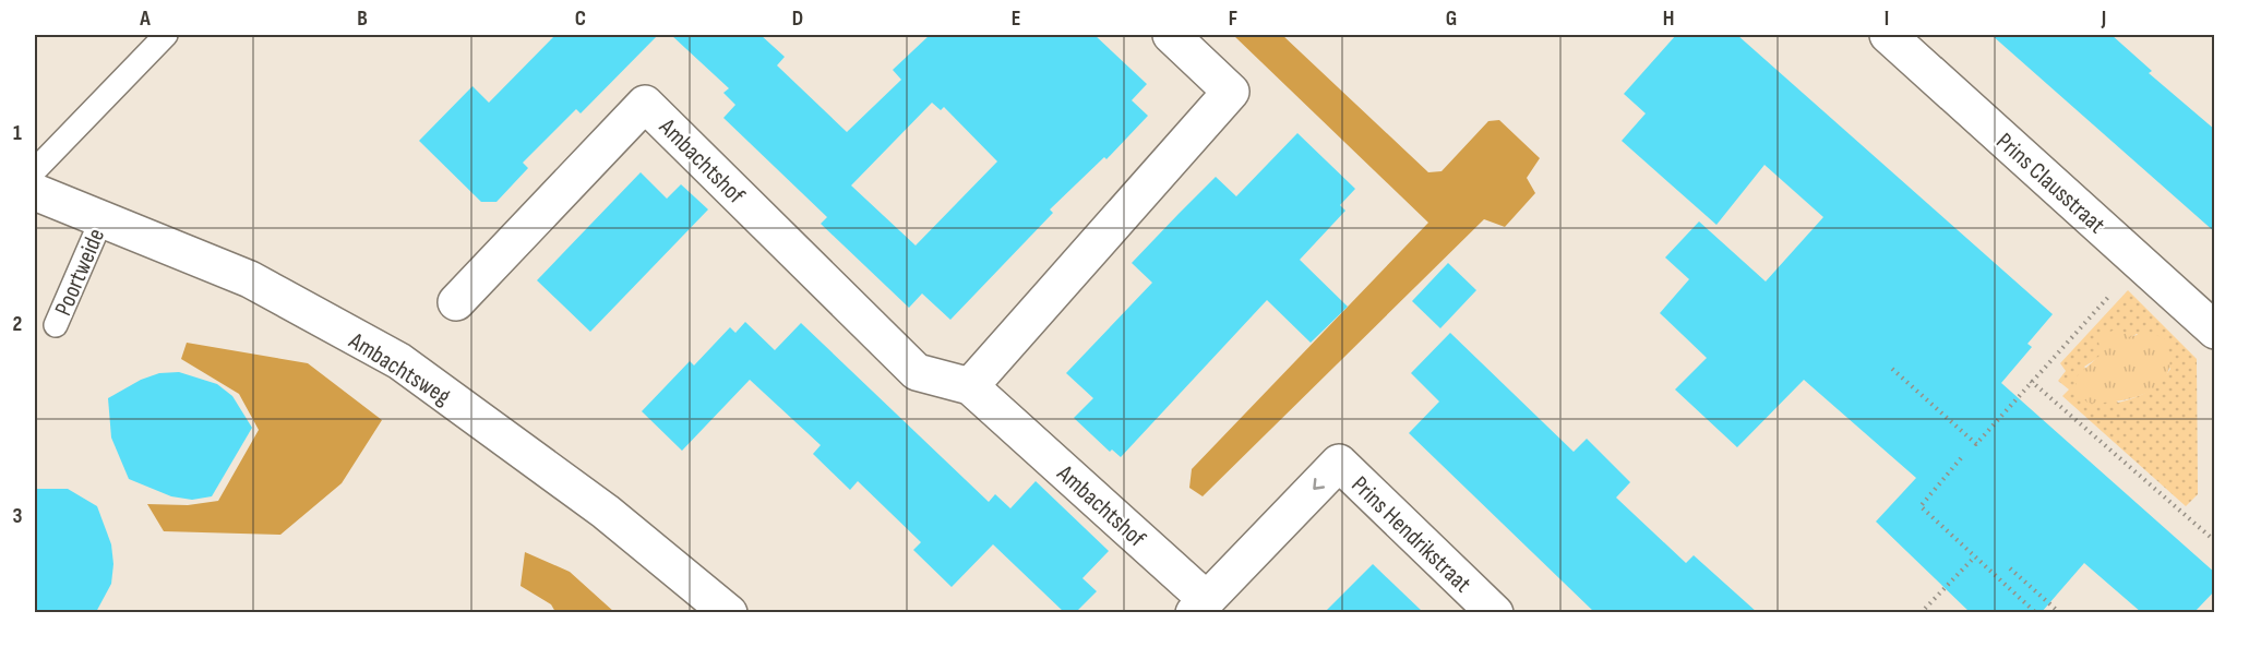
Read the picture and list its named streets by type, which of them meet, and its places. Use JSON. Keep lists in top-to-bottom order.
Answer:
{
  "streets": {
    "street": [
      "Ambachtshof",
      "Prins Clausstraat",
      "Ambachtsweg",
      "Prins Hendrikstraat"
    ],
    "lane": ["Poortweide"]
  },
  "crossings": [
    ["Ambachtshof", "Prins Hendrikstraat"],
    ["Poortweide", "Ambachtsweg"]
  ],
  "grid": {
    "columns": [
      "A",
      "B",
      "C",
      "D",
      "E",
      "F",
      "G",
      "H",
      "I",
      "J"
    ],
    "rows": ["1", "2", "3"]
  }
}
